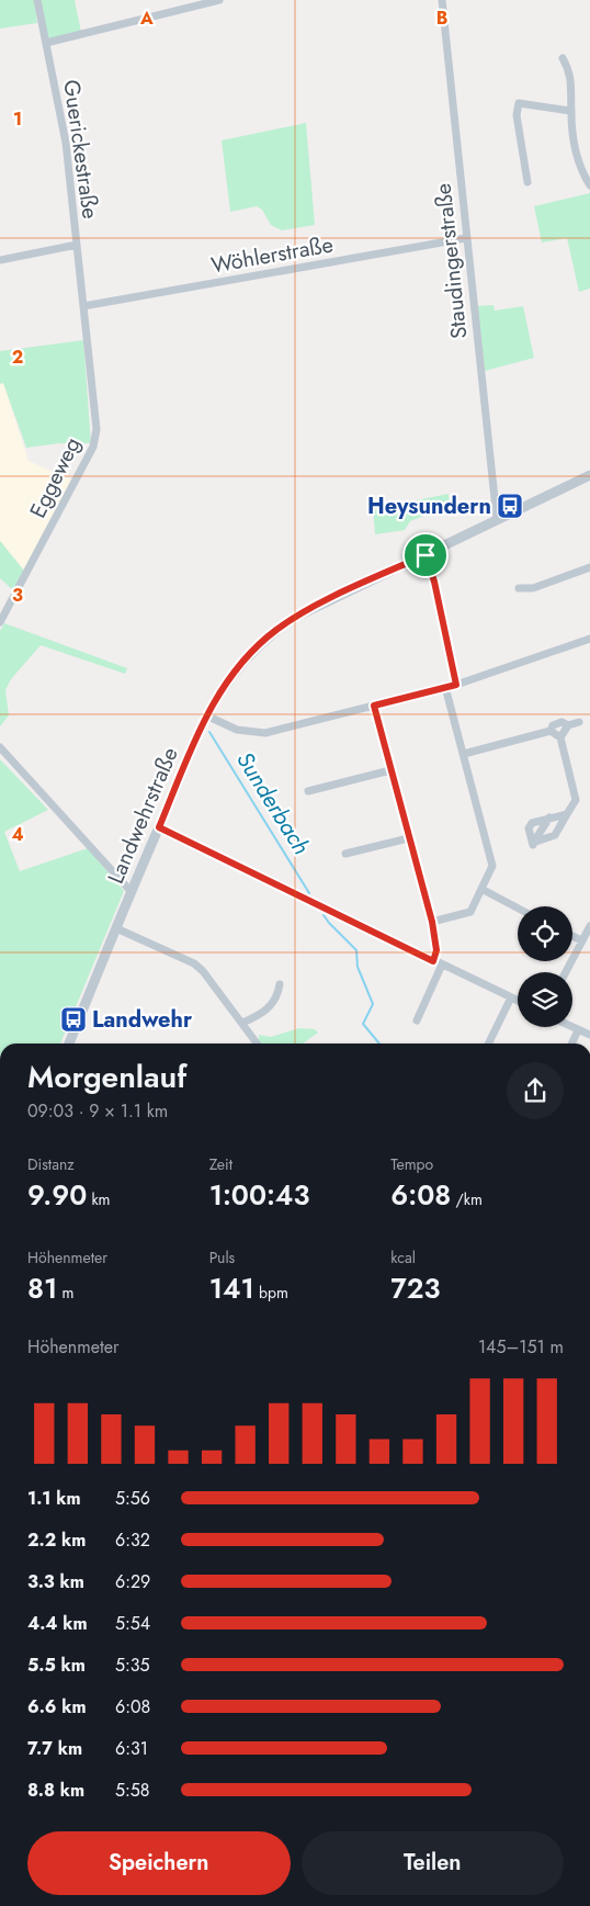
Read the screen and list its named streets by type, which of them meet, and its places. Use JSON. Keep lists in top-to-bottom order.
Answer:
{
  "streets": {
    "street": [
      "Guerickestraße",
      "Wöhlerstraße",
      "Staudingerstraße",
      "Eggeweg",
      "Landwehrstraße"
    ]
  },
  "crossings": [
    ["Guerickestraße", "Wöhlerstraße"],
    ["Guerickestraße", "Eggeweg"],
    ["Wöhlerstraße", "Staudingerstraße"],
    ["Wöhlerstraße", "Eggeweg"],
    ["Staudingerstraße", "Landwehrstraße"]
  ],
  "water": ["Sunderbach"],
  "places": {
    "bus stop": ["Heysundern", "Landwehr"]
  },
  "page": {
    "heading": ["Morgenlauf", "09:03 · 9 × 1.1 km"],
    "stats": [
      ["Distanz", "9.90 km"],
      ["Zeit", "1:00:43"],
      ["Tempo", "6:08 /km"],
      ["Höhenmeter", "81 m"],
      ["Puls", "141 bpm"],
      ["kcal", "723"]
    ],
    "chart": ["Höhenmeter", "145–151 m"],
    "list": [
      {
        "name": "1.1 km",
        "note": "5:56"
      },
      {
        "name": "2.2 km",
        "note": "6:32"
      },
      {
        "name": "3.3 km",
        "note": "6:29"
      },
      {
        "name": "4.4 km",
        "note": "5:54"
      },
      {
        "name": "5.5 km",
        "note": "5:35"
      },
      {
        "name": "6.6 km",
        "note": "6:08"
      },
      {
        "name": "7.7 km",
        "note": "6:31"
      },
      {
        "name": "8.8 km",
        "note": "5:58"
      }
    ],
    "buttons": ["Speichern", "Teilen"]
  },
  "grid": {
    "columns": ["A", "B"],
    "rows": [
      "1",
      "2",
      "3",
      "4"
    ]
  }
}
